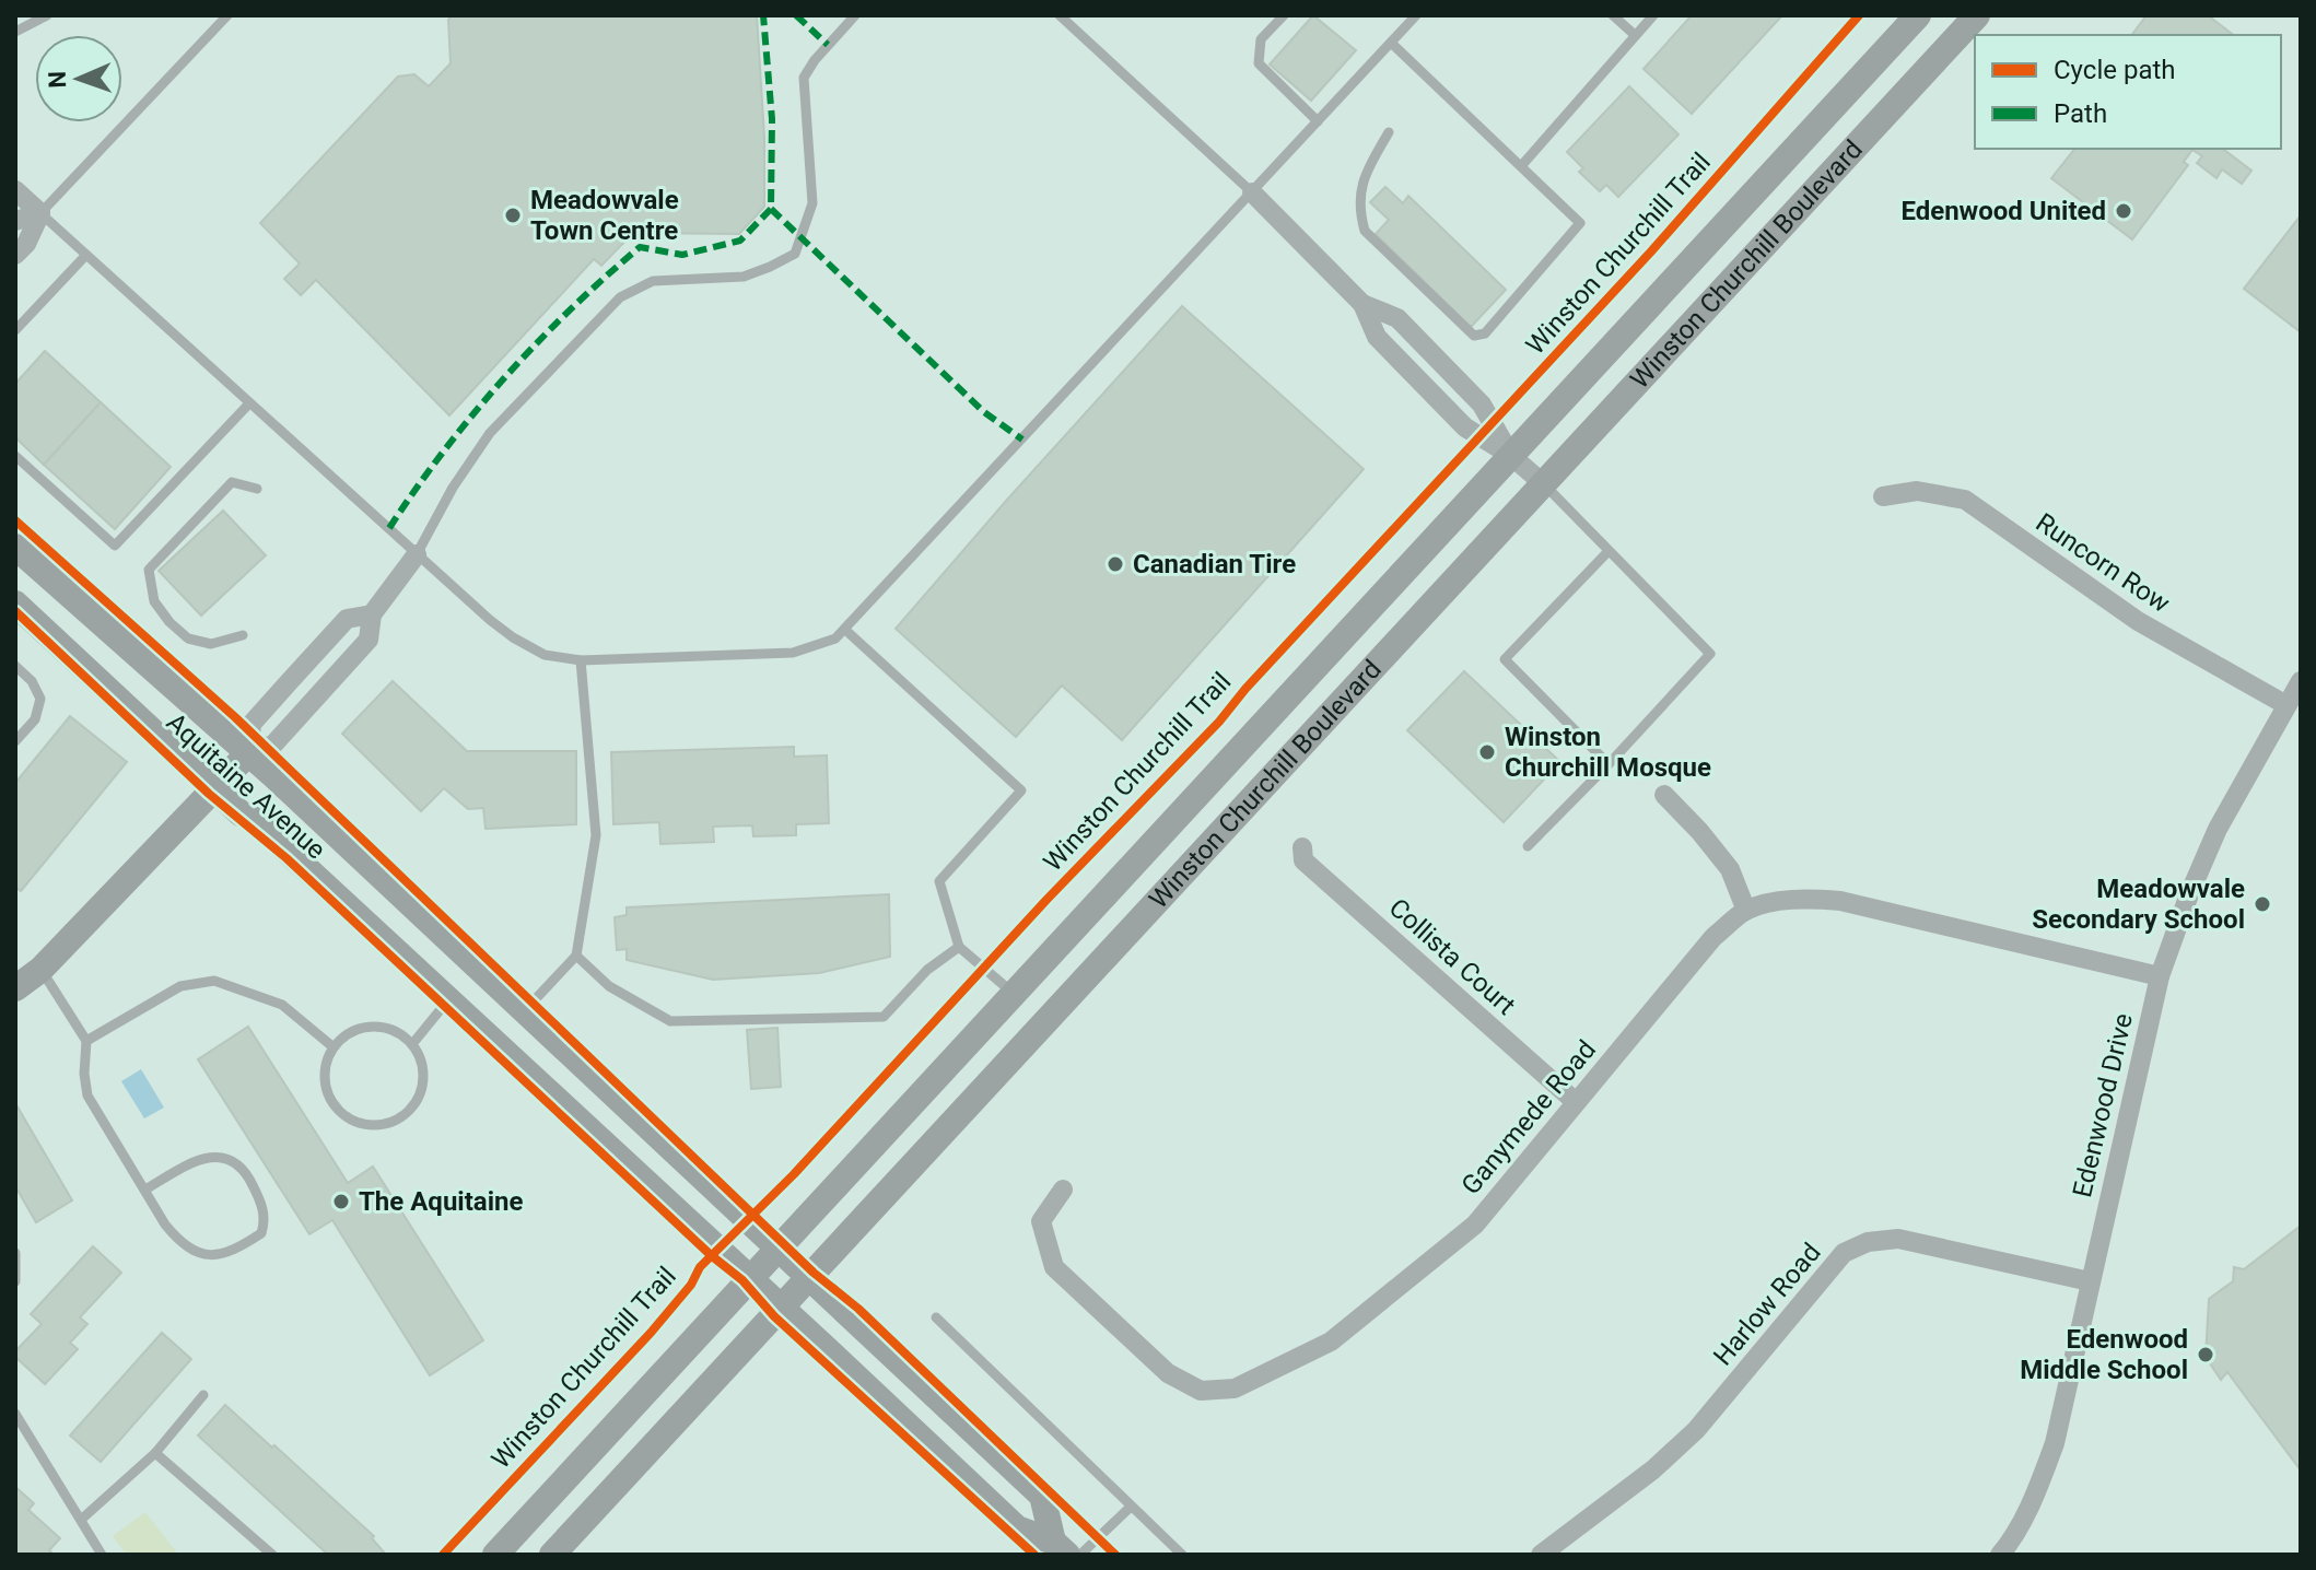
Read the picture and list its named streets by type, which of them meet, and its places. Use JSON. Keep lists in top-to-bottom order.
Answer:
{
  "streets": {
    "main road": ["Winston Churchill Boulevard", "Aquitaine Avenue"],
    "street": [
      "Runcorn Row",
      "Collista Court",
      "Edenwood Drive",
      "Ganymede Road",
      "Harlow Road"
    ],
    "cycle path": ["Winston Churchill Trail"]
  },
  "crossings": [
    ["Winston Churchill Boulevard", "Aquitaine Avenue"],
    ["Runcorn Row", "Edenwood Drive"],
    ["Collista Court", "Ganymede Road"],
    ["Edenwood Drive", "Ganymede Road"],
    ["Edenwood Drive", "Harlow Road"]
  ],
  "places": [
    "Edenwood United",
    "Meadowvale Town Centre",
    "Canadian Tire",
    "Winston Churchill Mosque",
    "Meadowvale Secondary School",
    "The Aquitaine",
    "Edenwood Middle School"
  ],
  "legend": ["Cycle path", "Path"],
  "north": "left"
}
